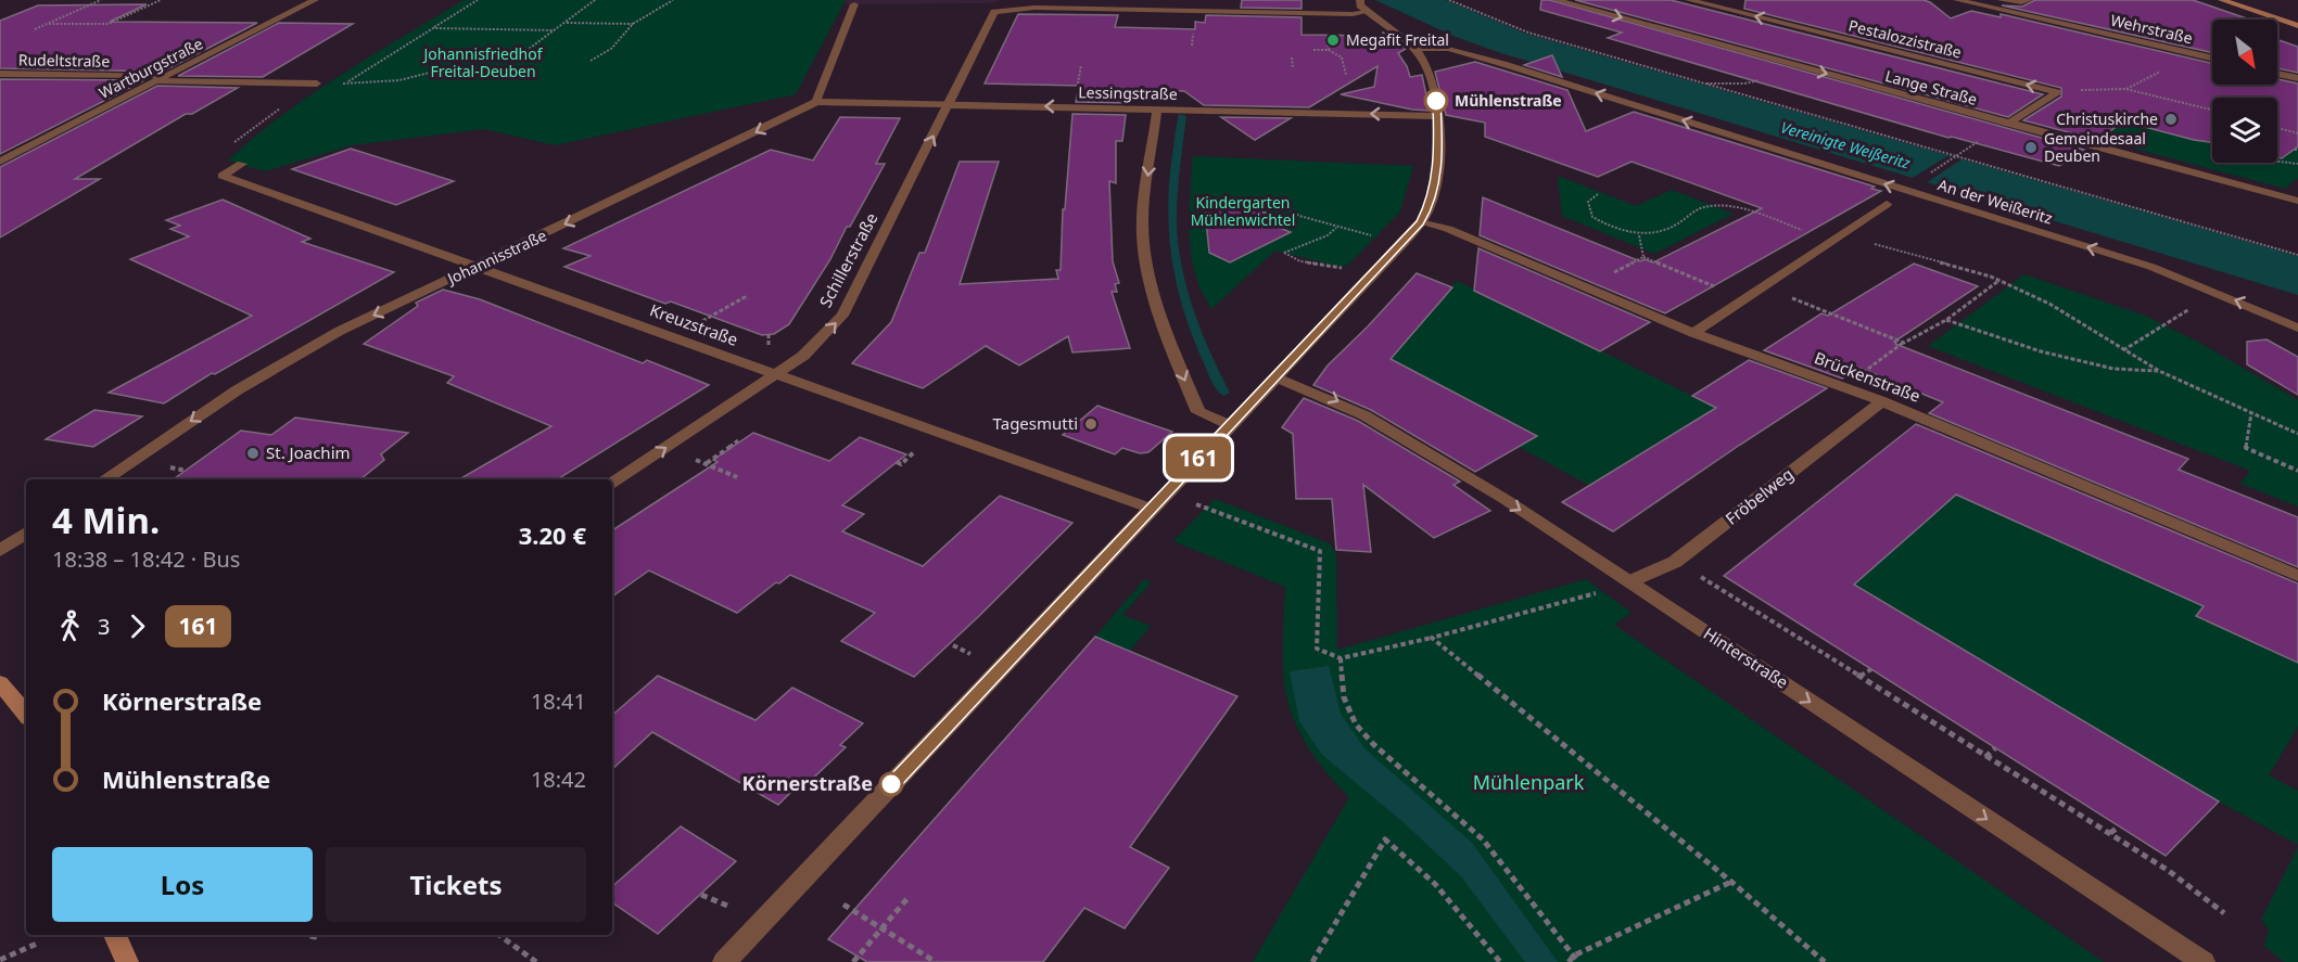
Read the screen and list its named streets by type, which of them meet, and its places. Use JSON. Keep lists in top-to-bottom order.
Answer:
{
  "streets": {
    "street": [
      "Wehrstraße",
      "Pestalozzistraße",
      "Rudeltstraße",
      "Wartburgstraße",
      "Lange Straße",
      "Lessingstraße",
      "An der Weißeritz",
      "Johannisstraße",
      "Schillerstraße",
      "Kreuzstraße",
      "Brückenstraße",
      "Fröbelweg",
      "Hinterstraße"
    ]
  },
  "crossings": [
    ["Pestalozzistraße", "Lange Straße"],
    ["Rudeltstraße", "Wartburgstraße"],
    ["Lessingstraße", "Johannisstraße"],
    ["Lessingstraße", "Schillerstraße"],
    ["Johannisstraße", "Kreuzstraße"],
    ["Schillerstraße", "Kreuzstraße"],
    ["Brückenstraße", "Fröbelweg"],
    ["Fröbelweg", "Hinterstraße"]
  ],
  "one_way": [
    "Lange Straße",
    "Lessingstraße",
    "An der Weißeritz",
    "Johannisstraße",
    "Schillerstraße",
    "Hinterstraße"
  ],
  "water": ["Vereinigte Weißeritz"],
  "parks": ["Johannisfriedhof Freital-Deuben", "Kindergarten Mühlenwichtel", "Mühlenpark"],
  "places": [
    "Megafit Freital",
    "Mühlenstraße",
    "Christuskirche",
    "Gemeindesaal Deuben",
    "Tagesmutti",
    "St. Joachim",
    "Körnerstraße"
  ],
  "lines": ["bus line 161"],
  "north": "bottom right",
  "page": {
    "on_map": "161",
    "heading": ["4 Min.", "18:38 – 18:42 · Bus", "3.20 €"],
    "legs": ["3", "161"],
    "list": [
      {
        "name": "Körnerstraße",
        "value": "18:41"
      },
      {
        "name": "Mühlenstraße",
        "value": "18:42"
      }
    ],
    "buttons": ["Los", "Tickets"]
  }
}
